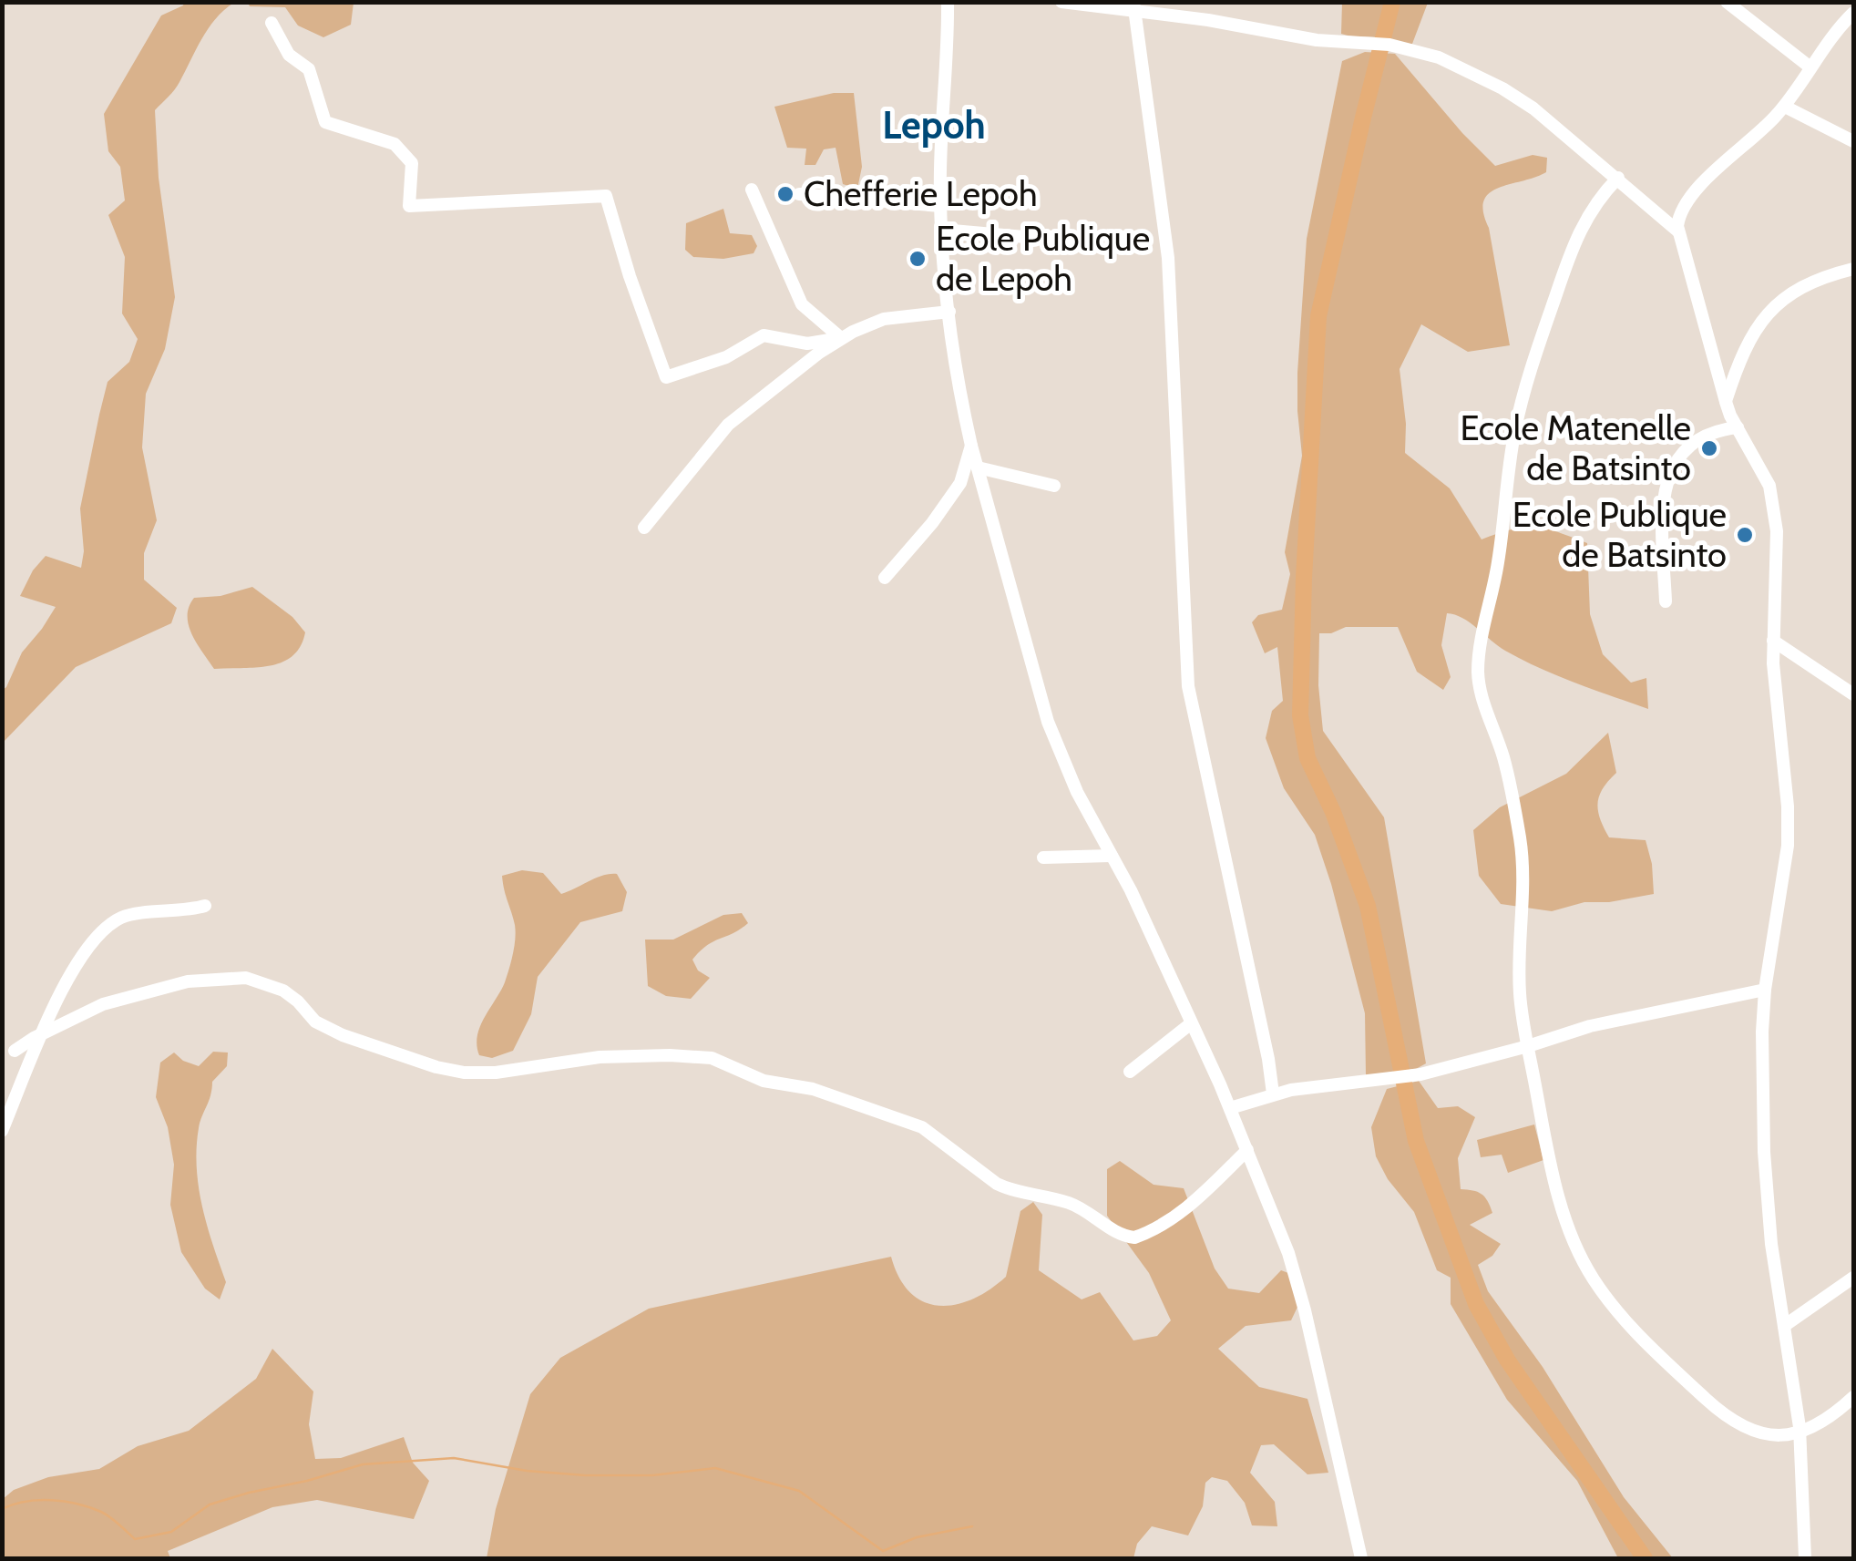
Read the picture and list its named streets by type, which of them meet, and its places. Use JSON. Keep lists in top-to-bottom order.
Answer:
{
  "districts": ["Lepoh"],
  "places": [
    "Chefferie Lepoh",
    "Ecole Publique de Lepoh",
    "Ecole Matenelle de Batsinto",
    "Ecole Publique de Batsinto"
  ]
}
